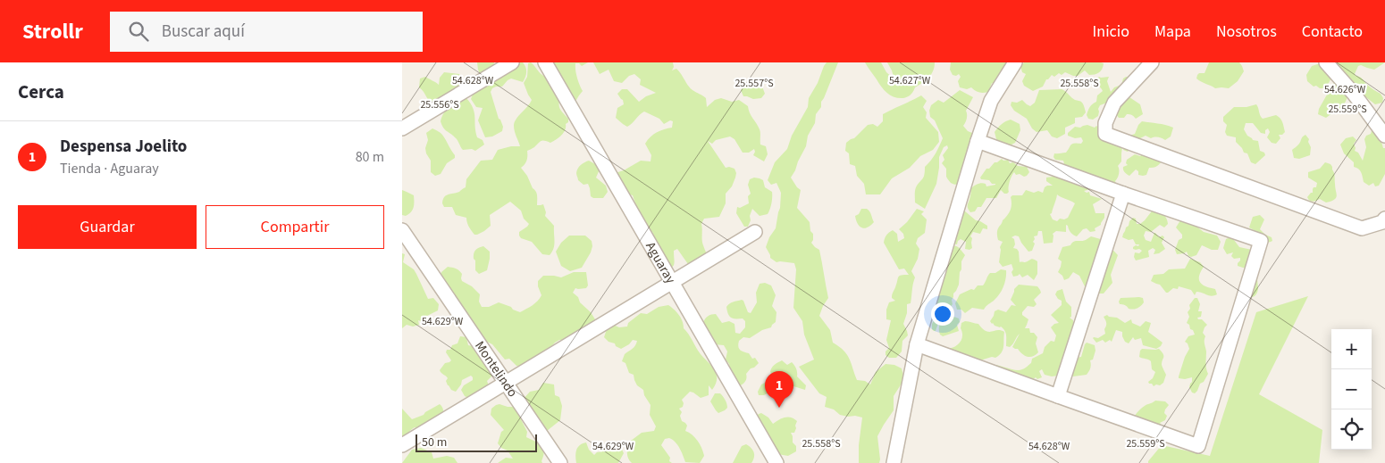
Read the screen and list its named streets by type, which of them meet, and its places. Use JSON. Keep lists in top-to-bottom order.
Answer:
{
  "streets": {
    "street": ["Aguaray", "Montelindo"]
  },
  "scale_bar": "50 m",
  "page": {
    "header": "Strollr",
    "search": "Buscar aquí",
    "nav": [
      "Inicio",
      "Mapa",
      "Nosotros",
      "Contacto"
    ],
    "heading": "Cerca",
    "list": [
      {
        "mark": "1",
        "name": "Despensa Joelito",
        "note": "Tienda · Aguaray",
        "value": "80 m"
      }
    ],
    "buttons": ["Guardar", "Compartir"],
    "map_buttons": ["+", "−"],
    "pins": "1",
    "scale": "50 m"
  },
  "coordinates": [
    "54.628°W",
    "54.627°W",
    "25.557°S",
    "25.558°S",
    "54.626°W",
    "25.556°S",
    "25.559°S",
    "54.629°W"
  ]
}
